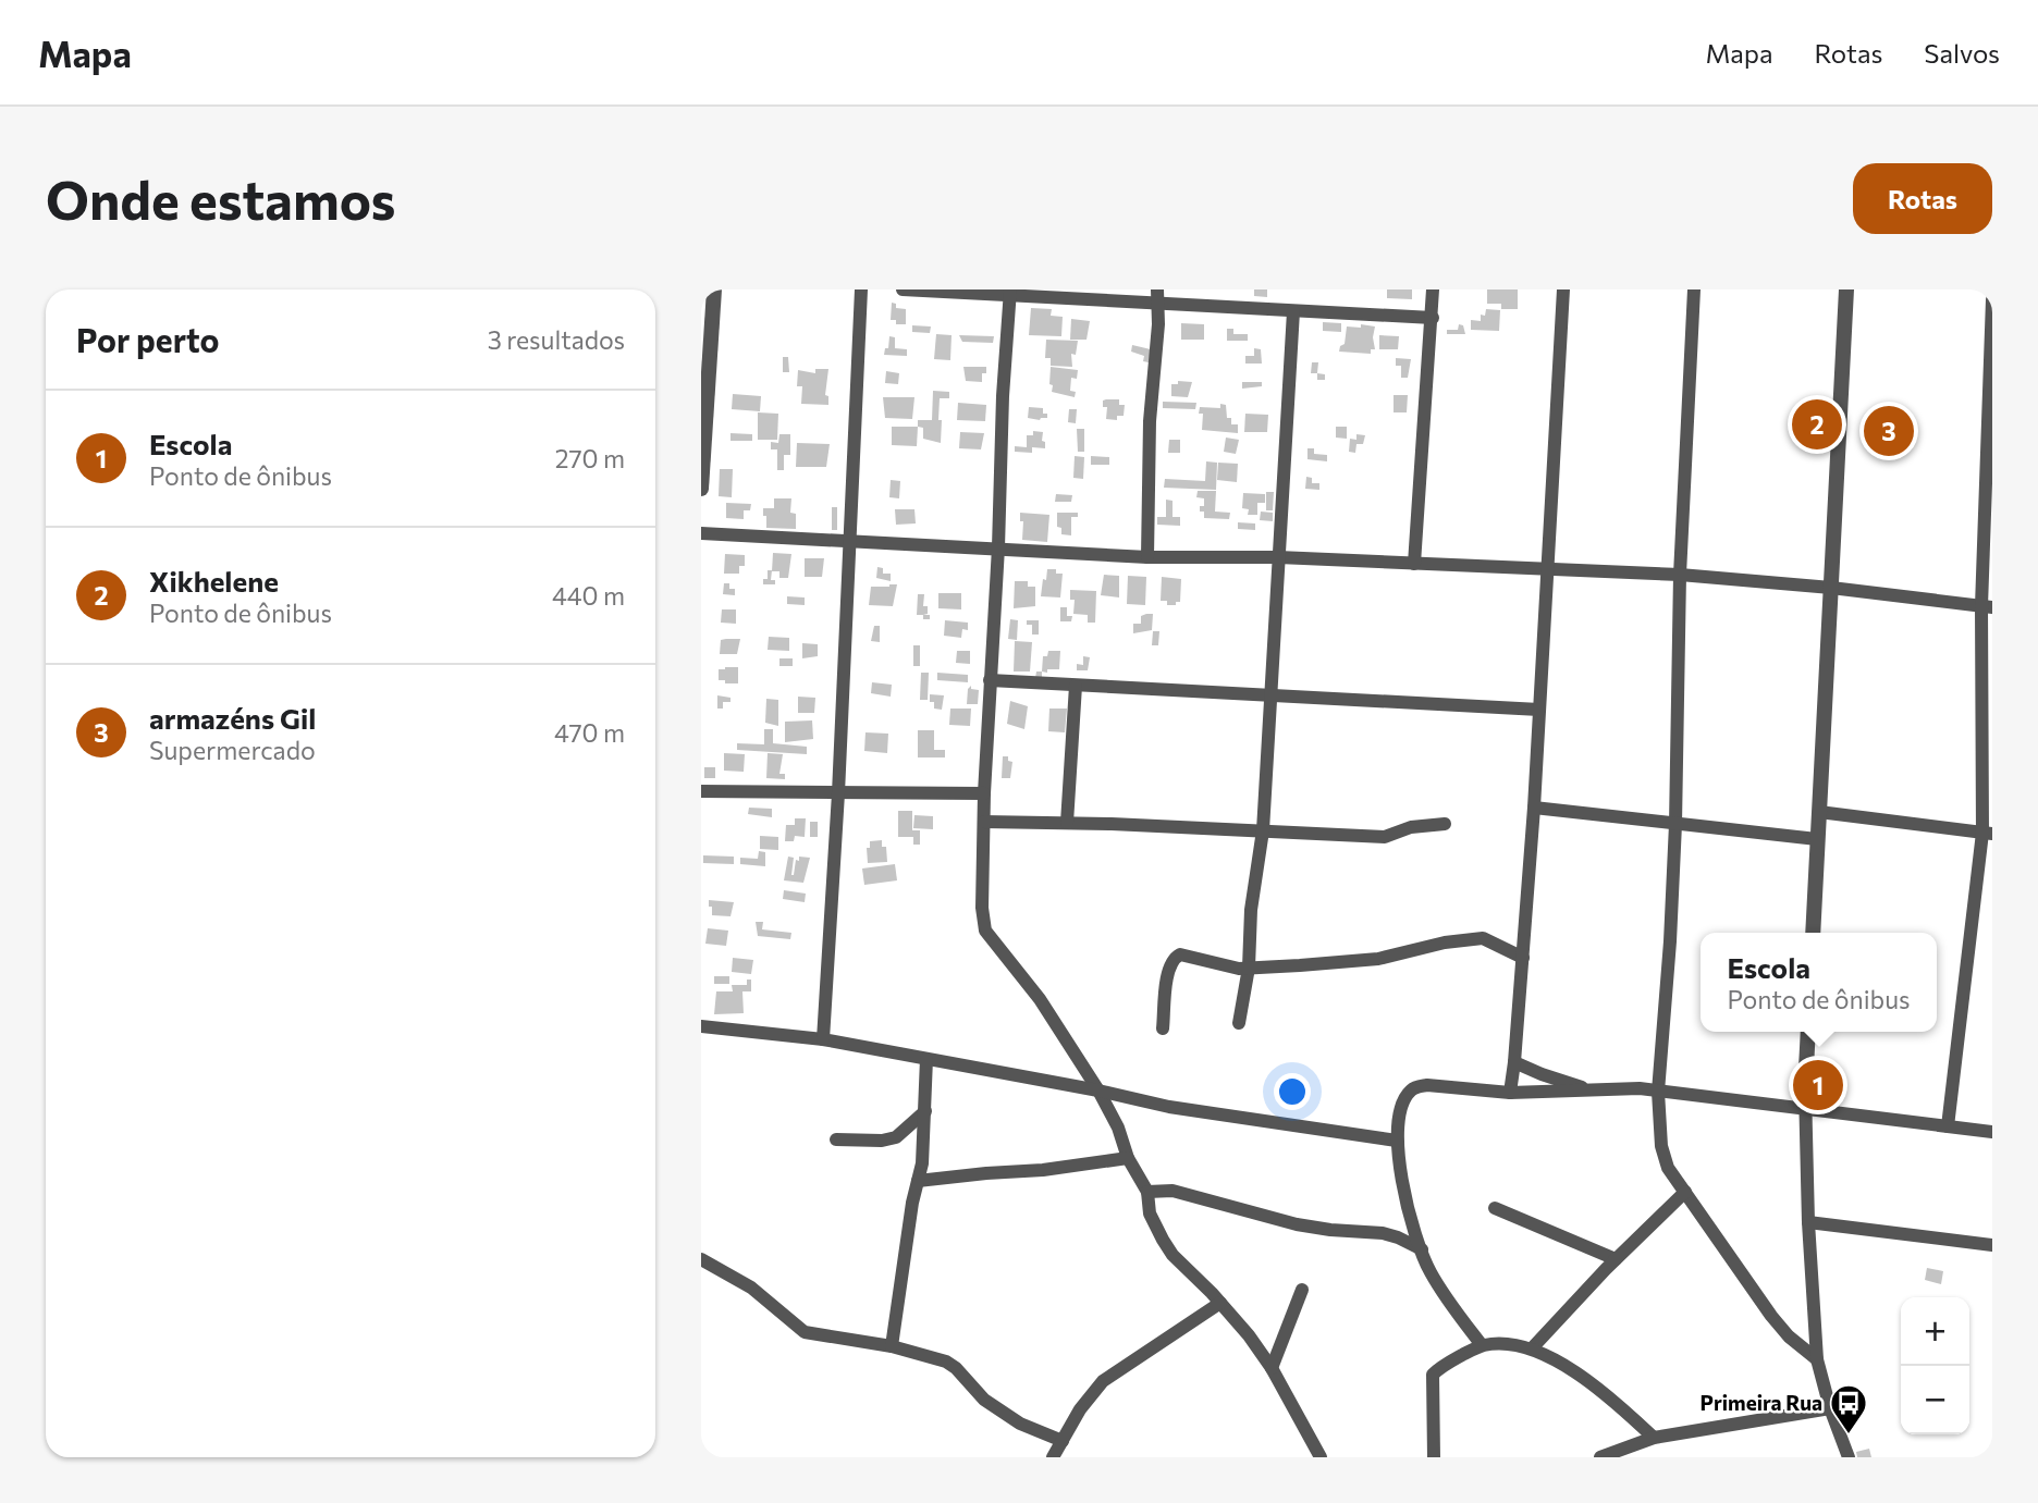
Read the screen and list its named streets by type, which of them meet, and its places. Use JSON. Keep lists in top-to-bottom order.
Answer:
{
  "places": {
    "bus stop": ["Primeira Rua"]
  },
  "page": {
    "header": "Mapa",
    "nav": ["Mapa", "Rotas", "Salvos"],
    "buttons": "Rotas",
    "title": "Onde estamos",
    "heading": ["Por perto", "3 resultados"],
    "list": [
      {
        "mark": "1",
        "name": "Escola",
        "note": "Ponto de ônibus",
        "value": "270 m"
      },
      {
        "mark": "2",
        "name": "Xikhelene",
        "note": "Ponto de ônibus",
        "value": "440 m"
      },
      {
        "mark": "3",
        "name": "armazéns Gil",
        "note": "Supermercado",
        "value": "470 m"
      }
    ],
    "pins": ["2", "3", "1"],
    "popup": ["Escola", "Ponto de ônibus"],
    "map_buttons": ["+", "−"]
  }
}
